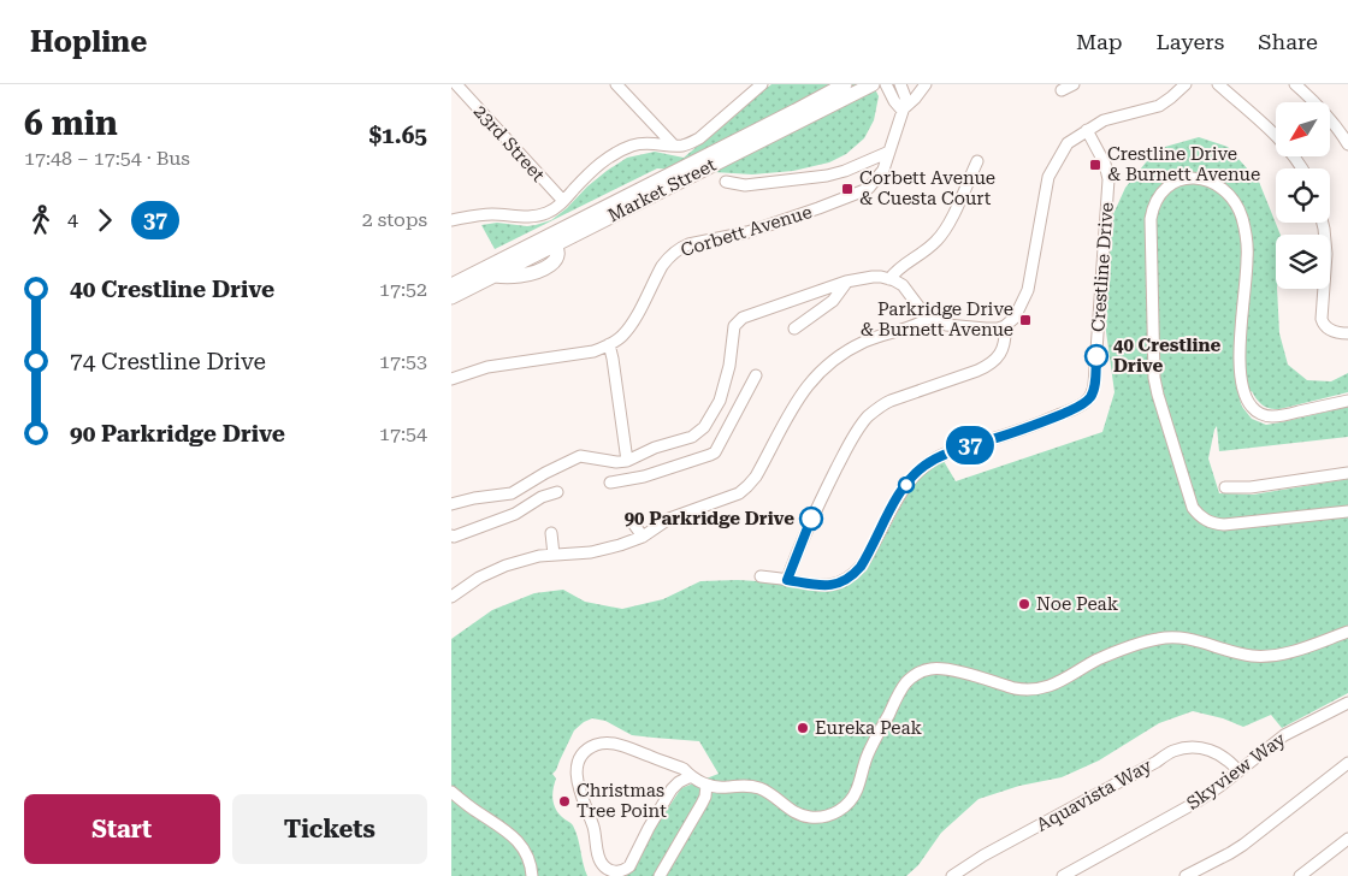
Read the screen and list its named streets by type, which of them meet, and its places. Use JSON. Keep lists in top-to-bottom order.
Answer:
{
  "streets": {
    "main road": ["Market Street"],
    "street": [
      "23rd Street",
      "Corbett Avenue",
      "Crestline Drive",
      "Skyview Way",
      "Aquavista Way"
    ]
  },
  "crossings": [
    ["Skyview Way", "Aquavista Way"]
  ],
  "places": {
    "transit": ["Crestline Drive & Burnett Avenue", "Corbett Avenue & Cuesta Court", "Parkridge Drive & Burnett Avenue"],
    "other": [
      "40 Crestline Drive",
      "90 Parkridge Drive",
      "Noe Peak",
      "Eureka Peak",
      "Christmas Tree Point"
    ]
  },
  "lines": ["bus line 37"],
  "north": "bottom left",
  "page": {
    "header": "Hopline",
    "nav": ["Map", "Layers", "Share"],
    "heading": ["6 min", "17:48 – 17:54 · Bus", "$1.65"],
    "on_map": "37",
    "legs": ["4", "37", "2 stops"],
    "list": [
      {
        "name": "40 Crestline Drive",
        "value": "17:52"
      },
      {
        "name": "74 Crestline Drive",
        "value": "17:53"
      },
      {
        "name": "90 Parkridge Drive",
        "value": "17:54"
      }
    ],
    "buttons": ["Start", "Tickets"]
  }
}
